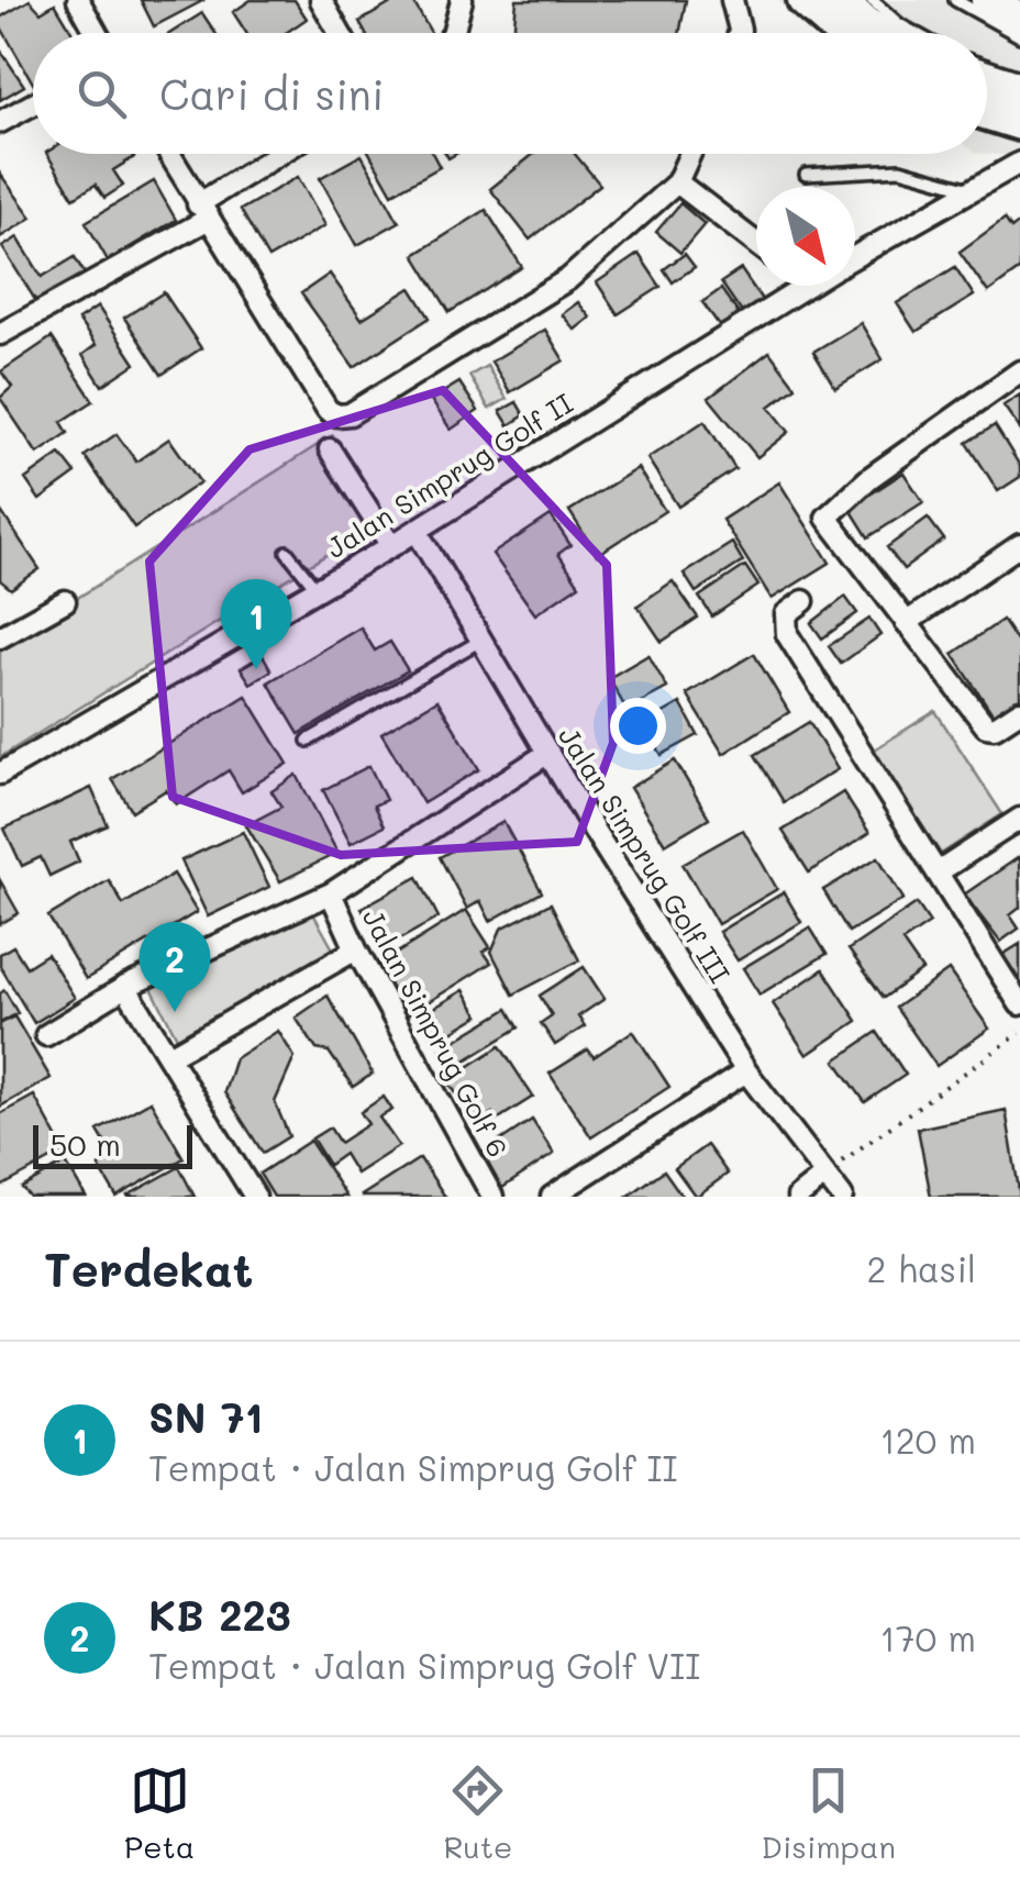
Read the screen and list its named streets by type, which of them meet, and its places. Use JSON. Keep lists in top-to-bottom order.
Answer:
{
  "streets": {
    "street": ["Jalan Simprug Golf II", "Jalan Simprug Golf III", "Jalan Simprug Golf 6"]
  },
  "crossings": [
    ["Jalan Simprug Golf II", "Jalan Simprug Golf III"]
  ],
  "scale_bar": "50 m",
  "north": "bottom right",
  "page": {
    "search": "Cari di sini",
    "pins": ["1", "2"],
    "scale": "50 m",
    "heading": ["Terdekat", "2 hasil"],
    "list": [
      {
        "mark": "1",
        "name": "SN 71",
        "note": "Tempat · Jalan Simprug Golf II",
        "value": "120 m"
      },
      {
        "mark": "2",
        "name": "KB 223",
        "note": "Tempat · Jalan Simprug Golf VII",
        "value": "170 m"
      }
    ],
    "nav": ["Peta", "Rute", "Disimpan"]
  }
}
